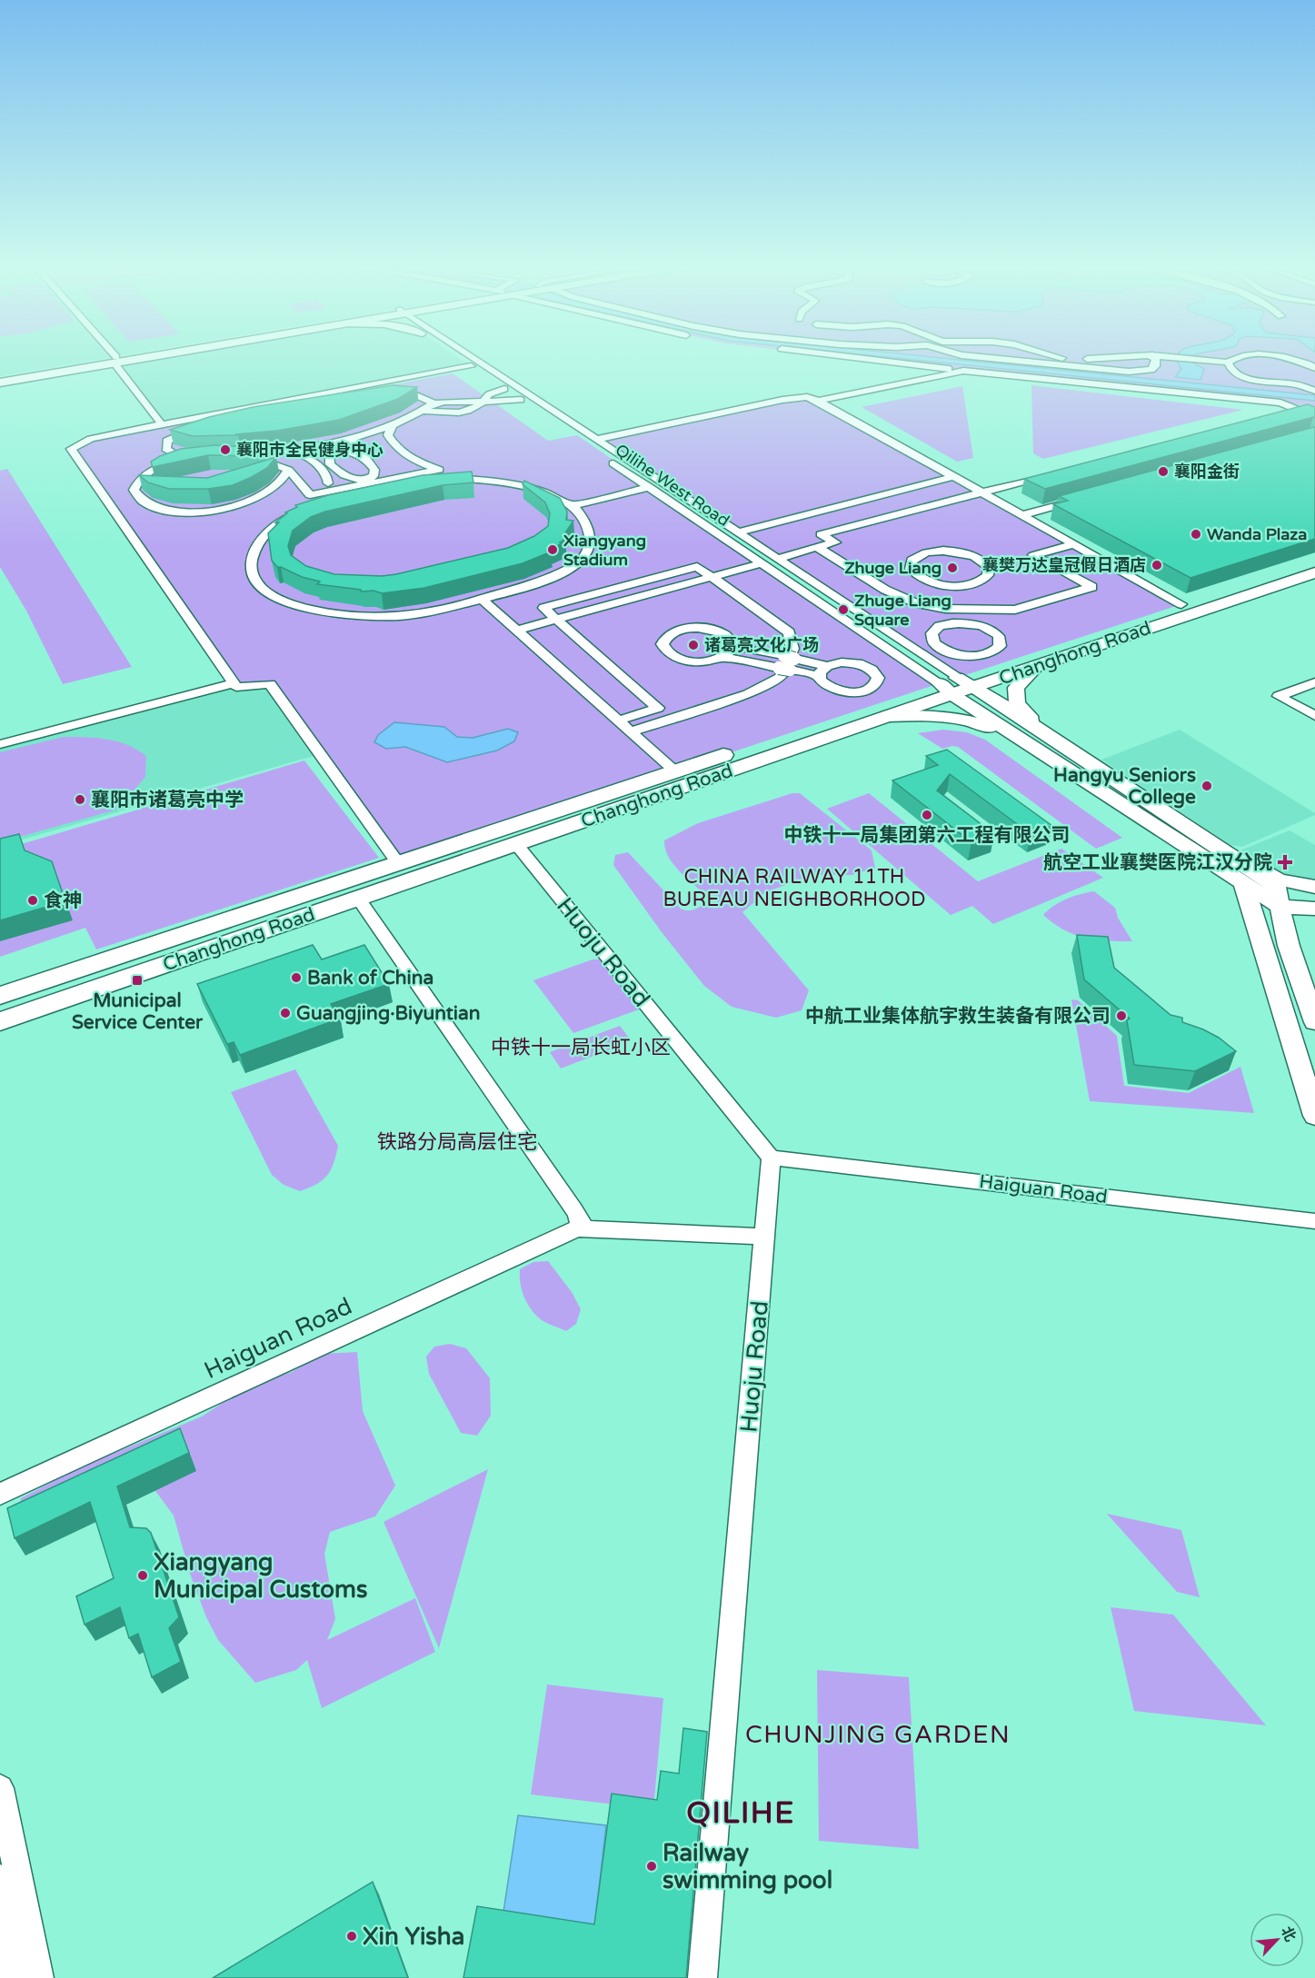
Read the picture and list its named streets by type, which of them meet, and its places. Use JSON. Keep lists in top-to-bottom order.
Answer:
{
  "streets": {
    "highway": ["Changhong Road"],
    "street": ["Qilihe West Road", "Huoju Road", "Haiguan Road"]
  },
  "crossings": [
    ["Qilihe West Road", "Changhong Road"],
    ["Changhong Road", "Huoju Road"],
    ["Huoju Road", "Haiguan Road"]
  ],
  "districts": [
    "CHINA RAILWAY 11TH BUREAU NEIGHBORHOOD",
    "中铁十一局长虹小区",
    "铁路分局高层住宅",
    "CHUNJING GARDEN",
    "QILIHE"
  ],
  "places": {
    "other": [
      "襄阳市全民健身中心",
      "襄阳金街",
      "Wanda Plaza",
      "Xiangyang Stadium",
      "襄樊万达皇冠假日酒店",
      "Zhuge Liang",
      "Zhuge Liang Square",
      "诸葛亮文化广场",
      "Hangyu Seniors College",
      "襄阳市诸葛亮中学",
      "中铁十一局集团第六工程有限公司",
      "食神",
      "Bank of China",
      "Guangjing·Biyuntian",
      "中航工业集体航宇救生装备有限公司",
      "Xiangyang Municipal Customs",
      "Railway swimming pool",
      "Xin Yisha"
    ],
    "health": ["航空工业襄樊医院江汉分院"],
    "transit": ["Municipal Service Center"]
  },
  "north": "top right"
}
